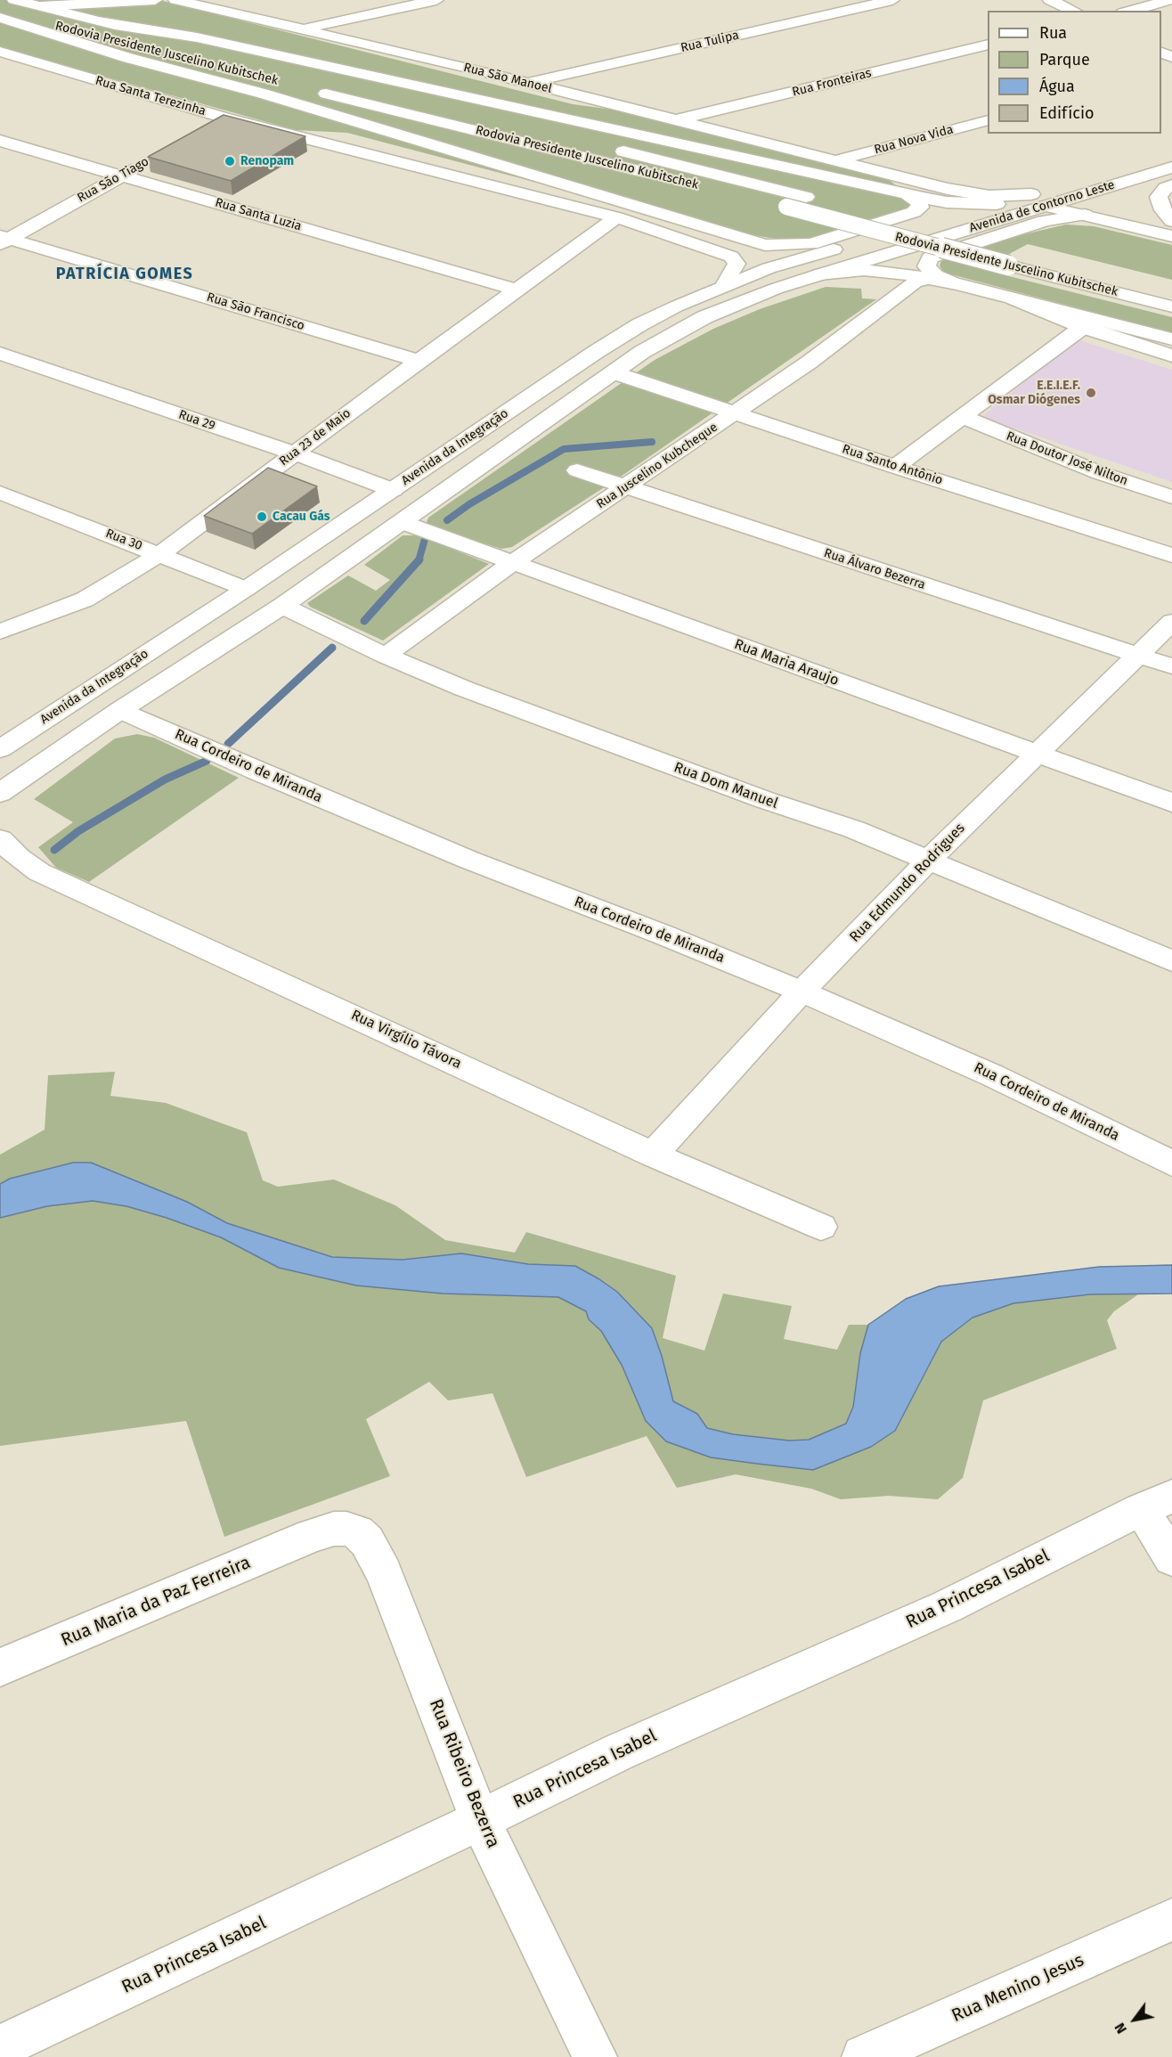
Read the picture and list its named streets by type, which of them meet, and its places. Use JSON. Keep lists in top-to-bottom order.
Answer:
{
  "streets": {
    "main road": [
      "Rua Tulipa",
      "Rodovia Presidente Juscelino Kubitschek",
      "Rua São Manoel",
      "Rua Fronteiras",
      "Rua Santa Terezinha",
      "Rua Nova Vida",
      "Rua São Tiago",
      "Avenida de Contorno Leste",
      "Rua Santa Luzia",
      "Rua São Francisco",
      "Rua 29",
      "Rua 23 de Maio",
      "Avenida da Integração",
      "Rua Doutor José Nilton",
      "Rua Santo Antônio",
      "Rua Juscelino Kubcheque",
      "Rua 30",
      "Rua Álvaro Bezerra",
      "Rua Maria Araujo",
      "Rua Cordeiro de Miranda",
      "Rua Dom Manuel",
      "Rua Edmundo Rodrigues",
      "Rua Virgílio Távora",
      "Rua Princesa Isabel",
      "Rua Maria da Paz Ferreira",
      "Rua Ribeiro Bezerra",
      "Rua Menino Jesus"
    ]
  },
  "crossings": [
    ["Rua Tulipa", "Rua São Manoel"],
    ["Rua São Manoel", "Rua Fronteiras"],
    ["Rua São Manoel", "Rua Nova Vida"],
    ["Rua São Manoel", "Avenida de Contorno Leste"],
    ["Rua Santa Terezinha", "Rua 23 de Maio"],
    ["Rua São Tiago", "Rua Santa Luzia"],
    ["Rua São Tiago", "Rua São Francisco"],
    ["Avenida de Contorno Leste", "Avenida da Integração"],
    ["Rua Santa Luzia", "Rua 23 de Maio"],
    ["Rua São Francisco", "Rua 23 de Maio"],
    ["Rua 29", "Rua 23 de Maio"],
    ["Rua 29", "Avenida da Integração"],
    ["Rua 23 de Maio", "Rua 30"],
    ["Avenida da Integração", "Rua Santo Antônio"],
    ["Avenida da Integração", "Rua 30"],
    ["Avenida da Integração", "Rua Maria Araujo"],
    ["Avenida da Integração", "Rua Cordeiro de Miranda"],
    ["Avenida da Integração", "Rua Dom Manuel"],
    ["Rua Santo Antônio", "Rua Juscelino Kubcheque"],
    ["Rua Juscelino Kubcheque", "Rua Álvaro Bezerra"],
    ["Rua Juscelino Kubcheque", "Rua Maria Araujo"],
    ["Rua Juscelino Kubcheque", "Rua Dom Manuel"],
    ["Rua Álvaro Bezerra", "Rua Edmundo Rodrigues"],
    ["Rua Maria Araujo", "Rua Edmundo Rodrigues"],
    ["Rua Cordeiro de Miranda", "Rua Edmundo Rodrigues"],
    ["Rua Dom Manuel", "Rua Edmundo Rodrigues"],
    ["Rua Edmundo Rodrigues", "Rua Virgílio Távora"],
    ["Rua Princesa Isabel", "Rua Ribeiro Bezerra"],
    ["Rua Maria da Paz Ferreira", "Rua Ribeiro Bezerra"]
  ],
  "districts": ["PATRÍCIA GOMES"],
  "places": ["Renopam", "E.E.I.E.F. Osmar Diógenes", "Cacau Gás"],
  "legend": [
    "Rua",
    "Parque",
    "Água",
    "Edifício"
  ],
  "north": "bottom left"
}
